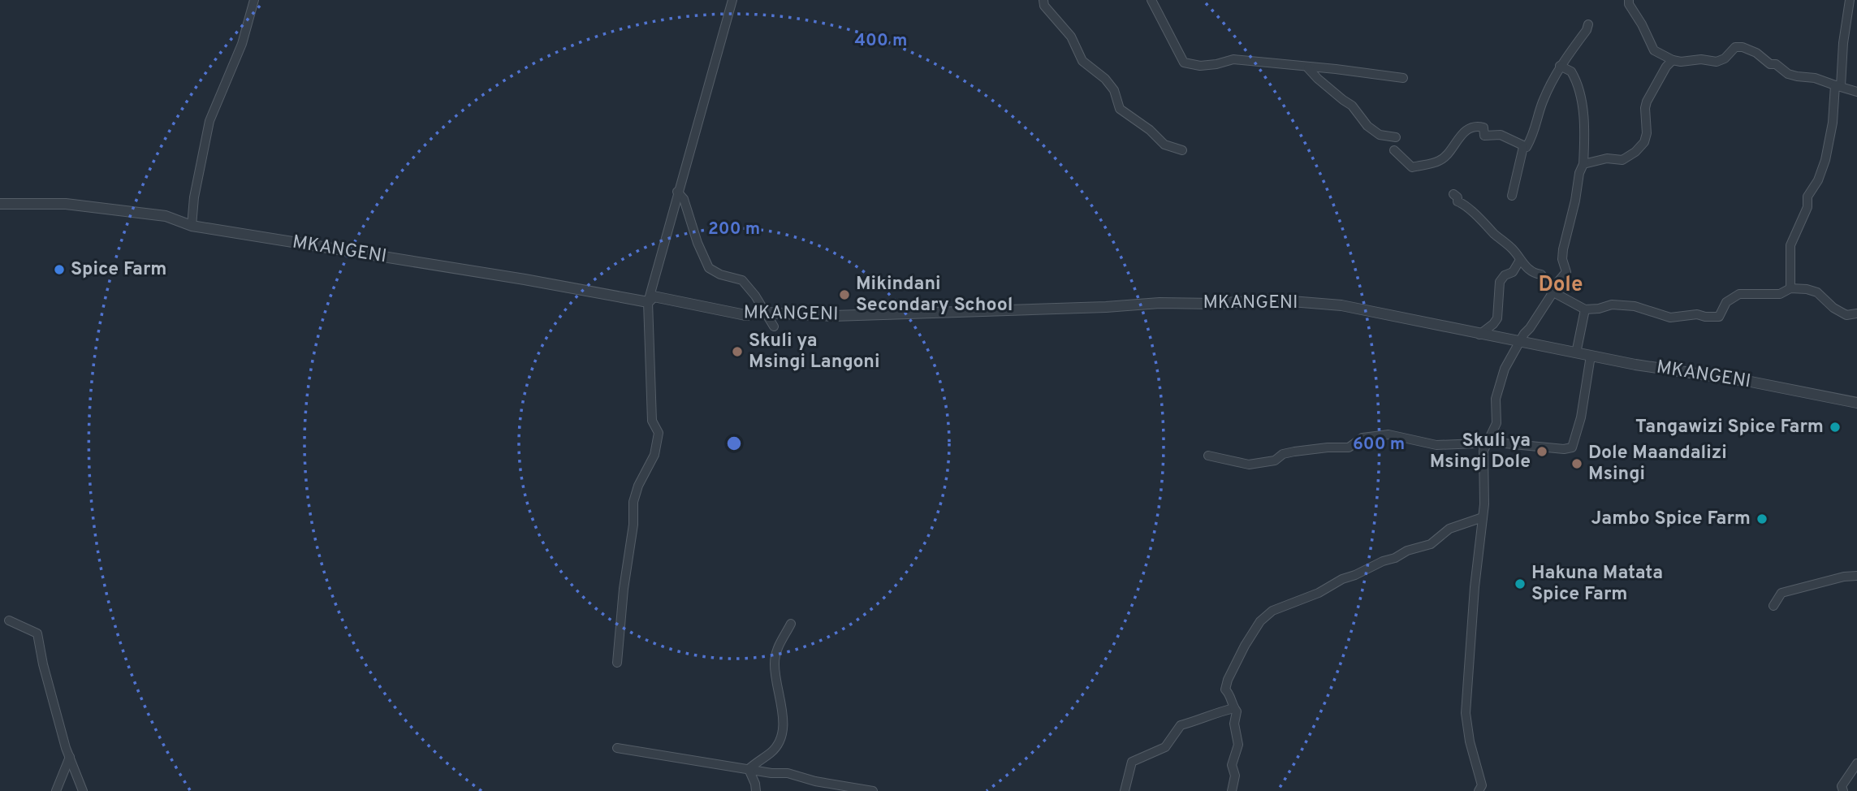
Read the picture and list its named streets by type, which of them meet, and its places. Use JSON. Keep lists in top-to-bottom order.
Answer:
{
  "streets": {
    "street": ["MKANGENI"]
  },
  "districts": ["Dole"],
  "places": [
    "Spice Farm",
    "Mikindani Secondary School",
    "Skuli ya Msingi Langoni",
    "Tangawizi Spice Farm",
    "Skuli ya Msingi Dole",
    "Dole Maandalizi Msingi",
    "Jambo Spice Farm",
    "Hakuna Matata Spice Farm"
  ],
  "rings": ["400 m", "200 m", "600 m"]
}
